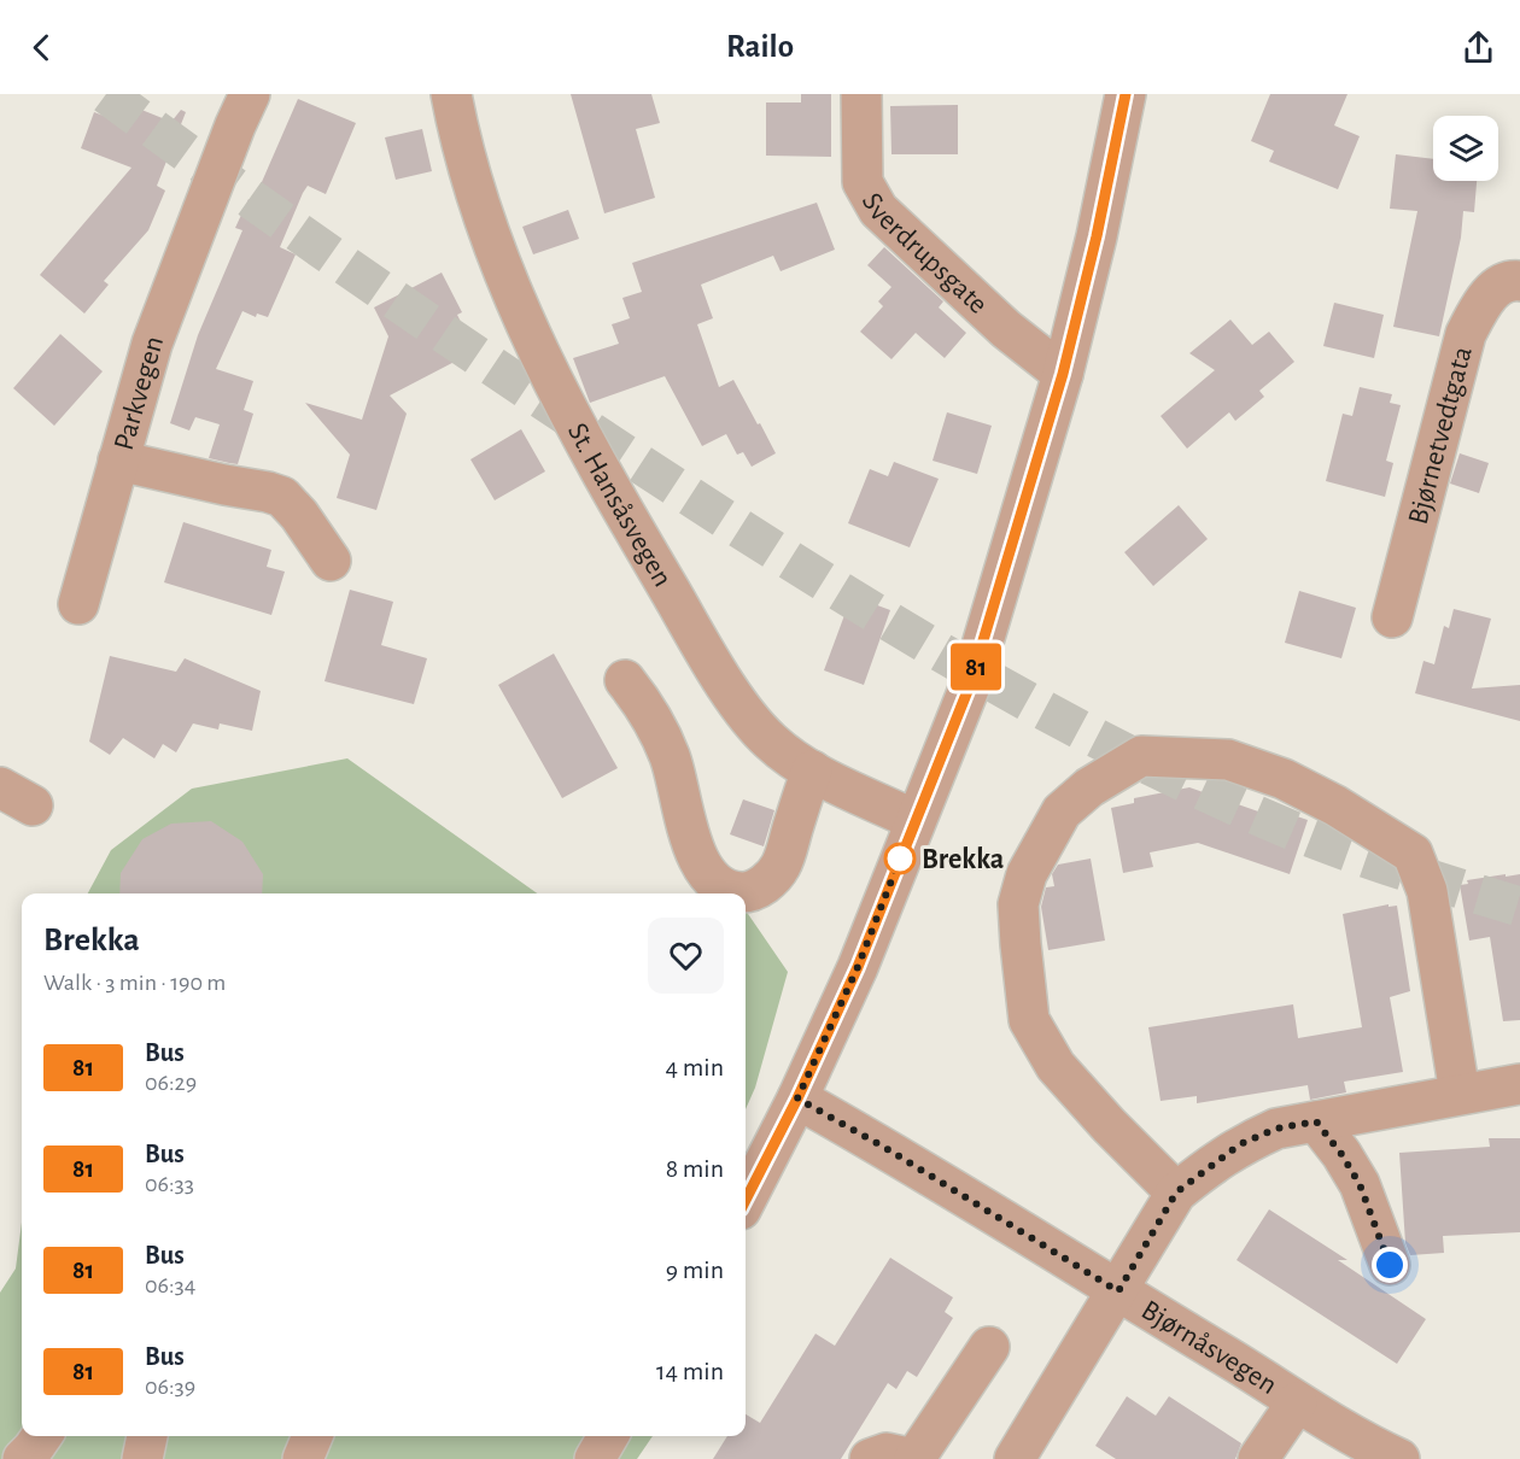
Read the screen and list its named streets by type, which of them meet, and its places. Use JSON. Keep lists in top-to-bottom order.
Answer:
{
  "streets": {
    "street": [
      "Sverdrupsgate",
      "Parkvegen",
      "Bjørnetvedtgata",
      "St. Hansåsvegen",
      "Bjørnåsvegen"
    ]
  },
  "places": ["Brekka"],
  "lines": ["bus line 81"],
  "page": {
    "header": "Railo",
    "on_map": "81",
    "heading": ["Brekka", "Walk · 3 min · 190 m"],
    "list": [
      {
        "mark": "81",
        "name": "Bus",
        "note": "06:29",
        "value": "4 min"
      },
      {
        "mark": "81",
        "name": "Bus",
        "note": "06:33",
        "value": "8 min"
      },
      {
        "mark": "81",
        "name": "Bus",
        "note": "06:34",
        "value": "9 min"
      },
      {
        "mark": "81",
        "name": "Bus",
        "note": "06:39",
        "value": "14 min"
      }
    ]
  }
}
